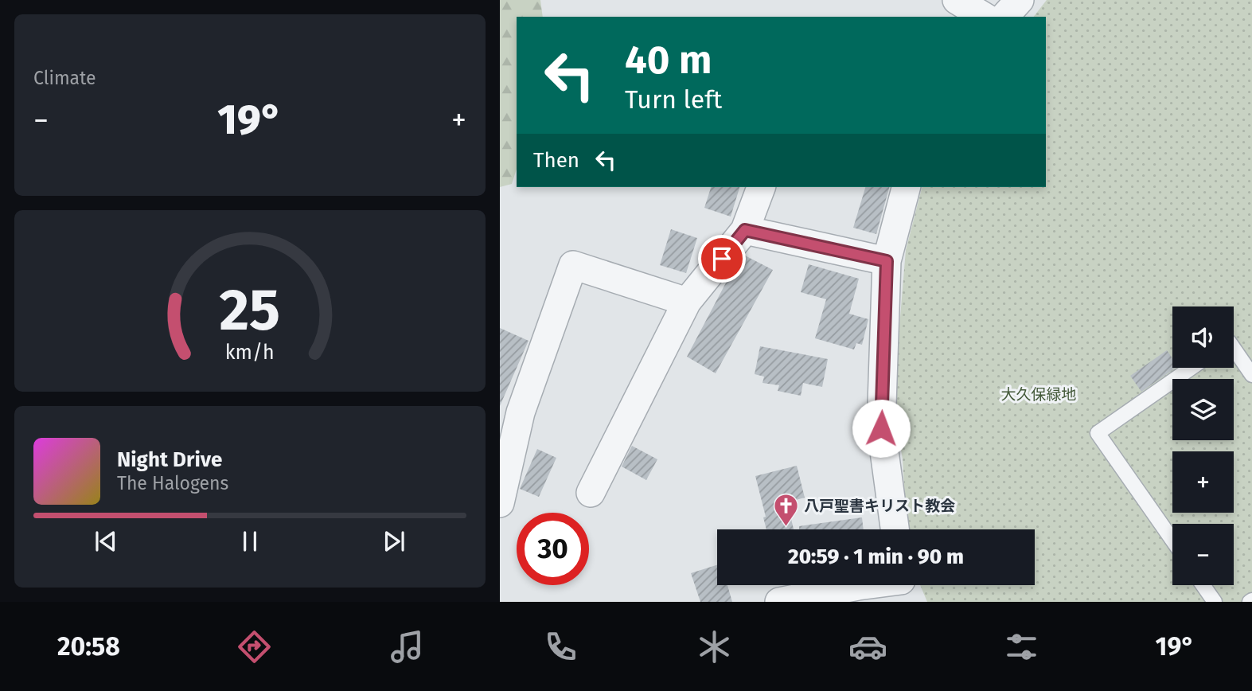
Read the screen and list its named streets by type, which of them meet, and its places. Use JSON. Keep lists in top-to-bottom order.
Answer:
{
  "parks": ["大久保緑地"],
  "places": {
    "church": ["八戸聖書キリスト教会"]
  },
  "page": {
    "tile": "Climate",
    "turn": ["40 m", "Turn left"],
    "heat": ["−", "19°", "+"],
    "then": "Then",
    "map_buttons": ["+", "−"],
    "song": ["Night Drive", "The Halogens"],
    "limit": "30",
    "trip": "20:59 · 1 min · 90 m",
    "tabs": ["20:58", "19°"],
    "gauge": ["25", "km/h"]
  }
}
